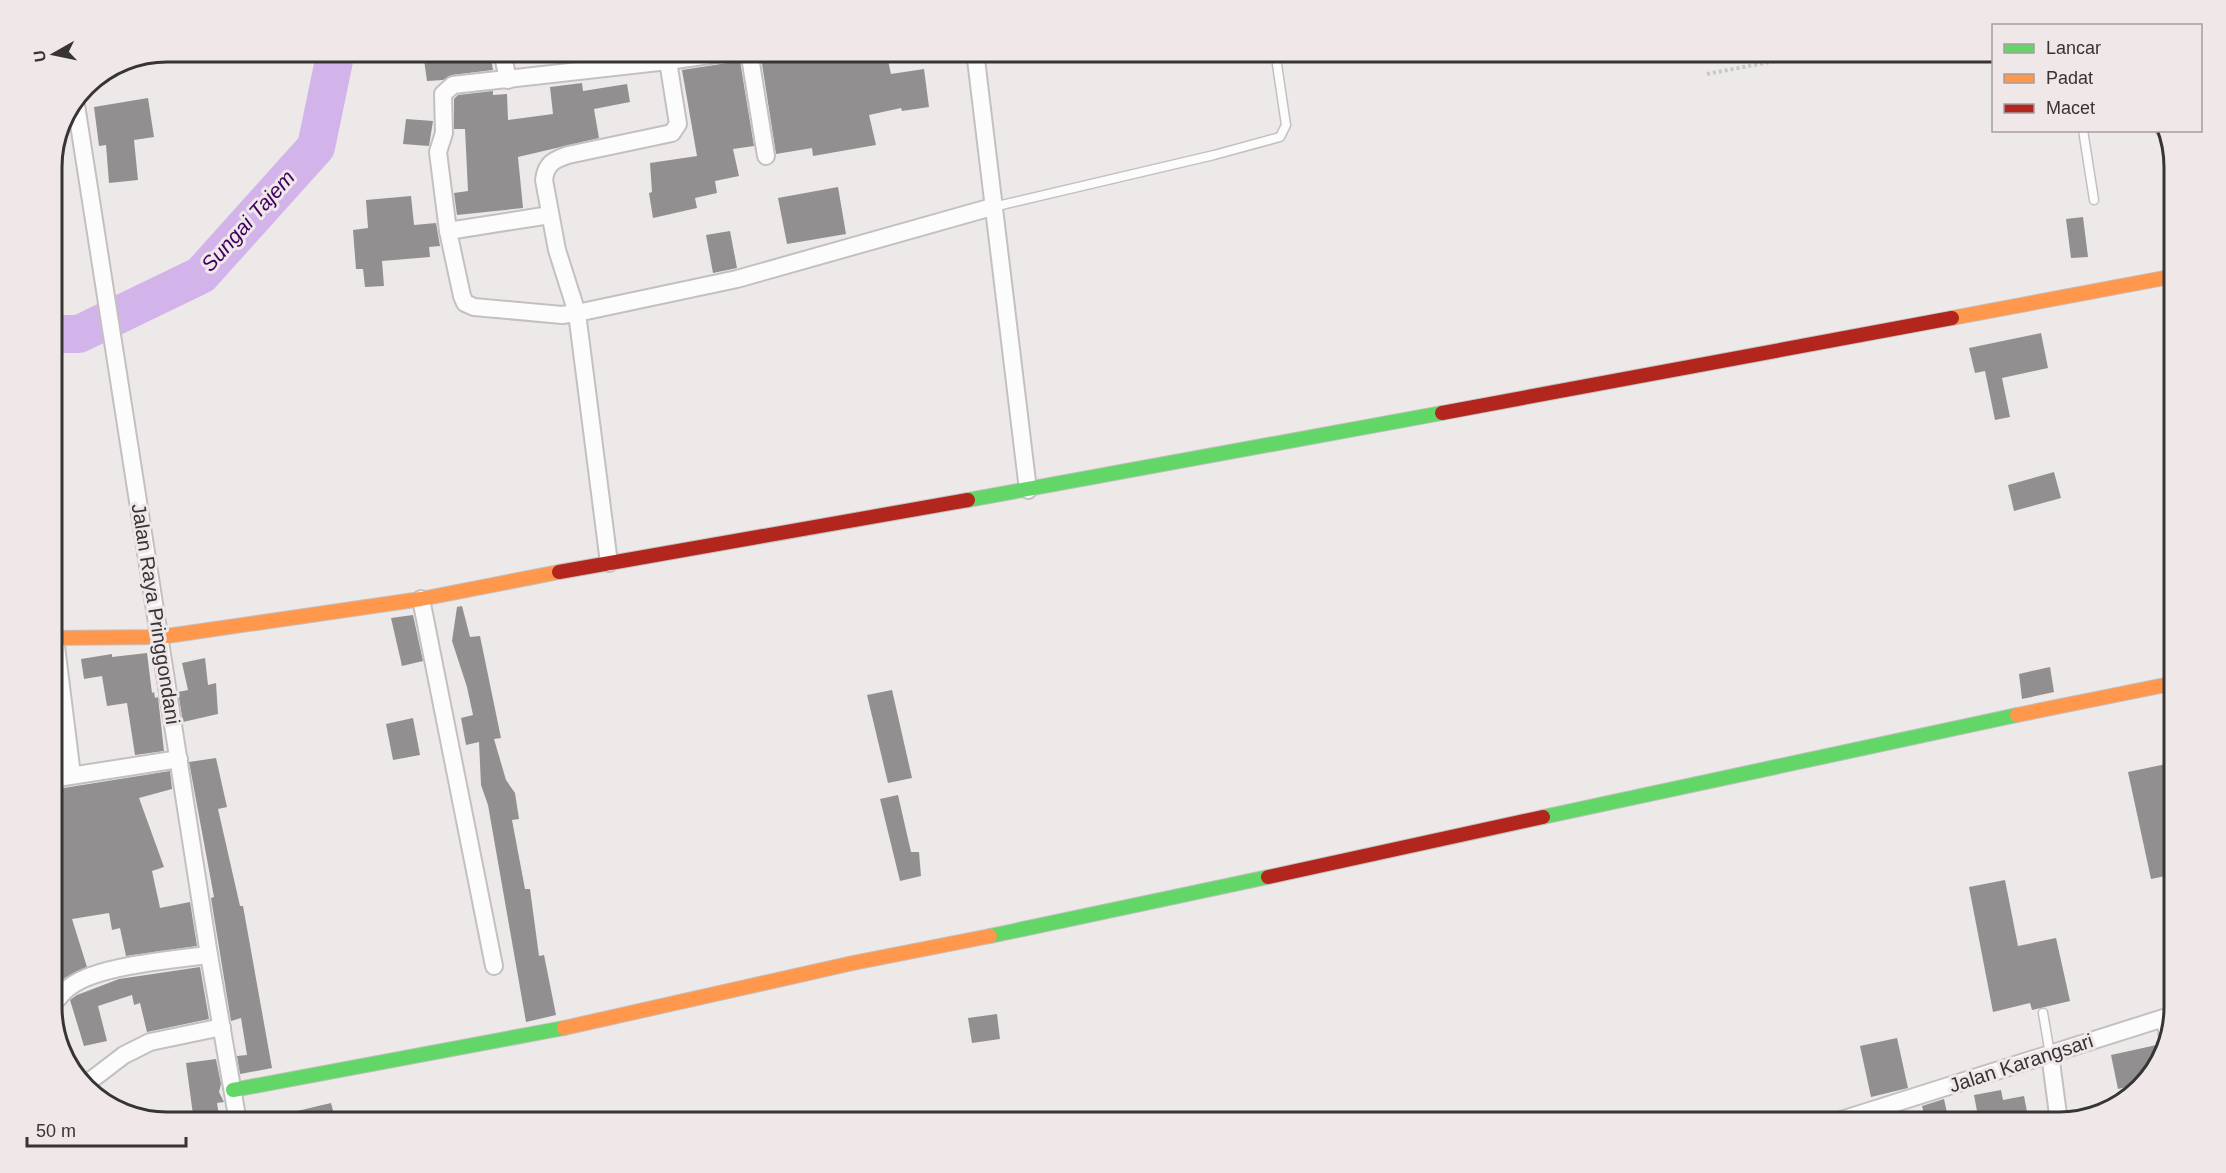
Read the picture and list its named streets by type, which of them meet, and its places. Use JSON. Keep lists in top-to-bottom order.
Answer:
{
  "streets": {
    "street": ["Jalan Raya Pringgondani", "Jalan Karangsari"]
  },
  "water": ["Sungai Tajem"],
  "legend": ["Lancar", "Padat", "Macet"],
  "scale_bar": "50 m",
  "north": "left"
}
